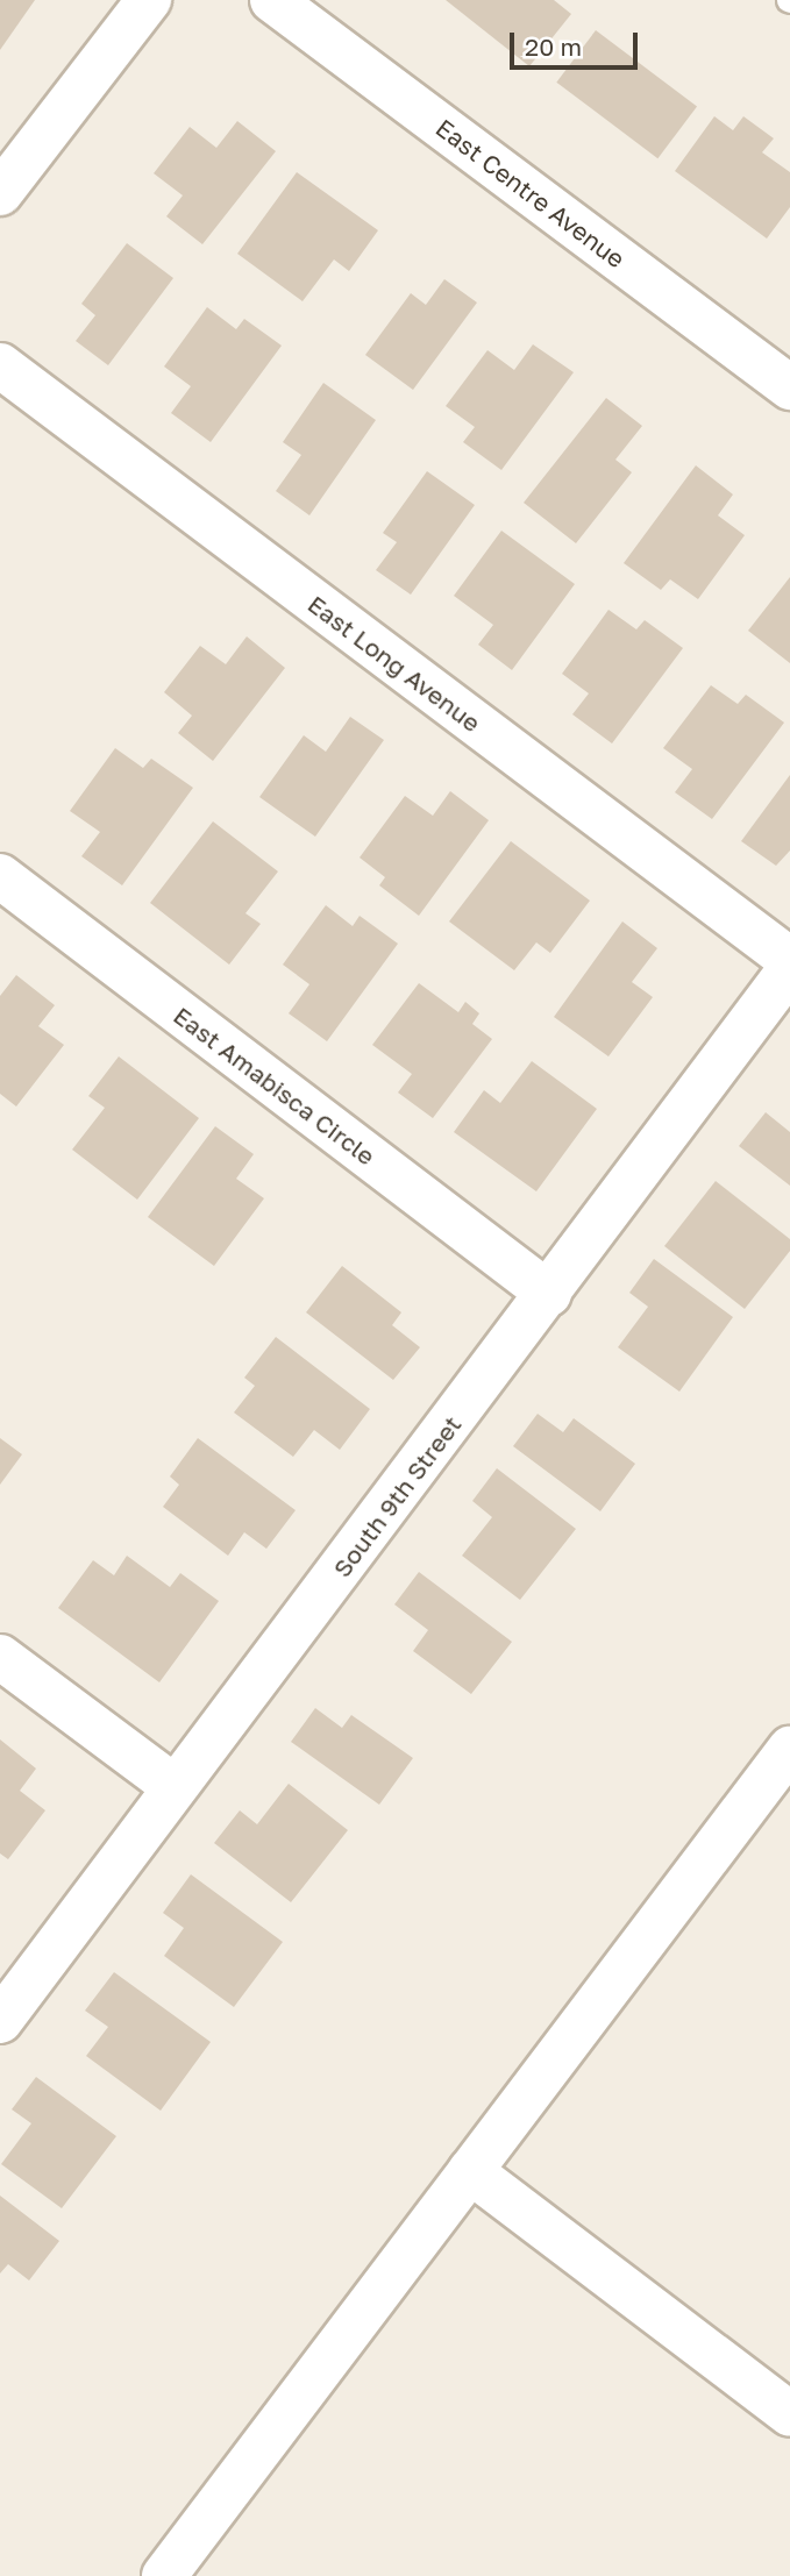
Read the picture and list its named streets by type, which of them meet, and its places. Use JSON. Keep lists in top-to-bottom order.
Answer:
{
  "streets": {
    "street": [
      "East Centre Avenue",
      "East Long Avenue",
      "East Amabisca Circle",
      "South 9th Street"
    ]
  },
  "crossings": [
    ["East Amabisca Circle", "South 9th Street"]
  ],
  "scale_bar": "20 m"
}
